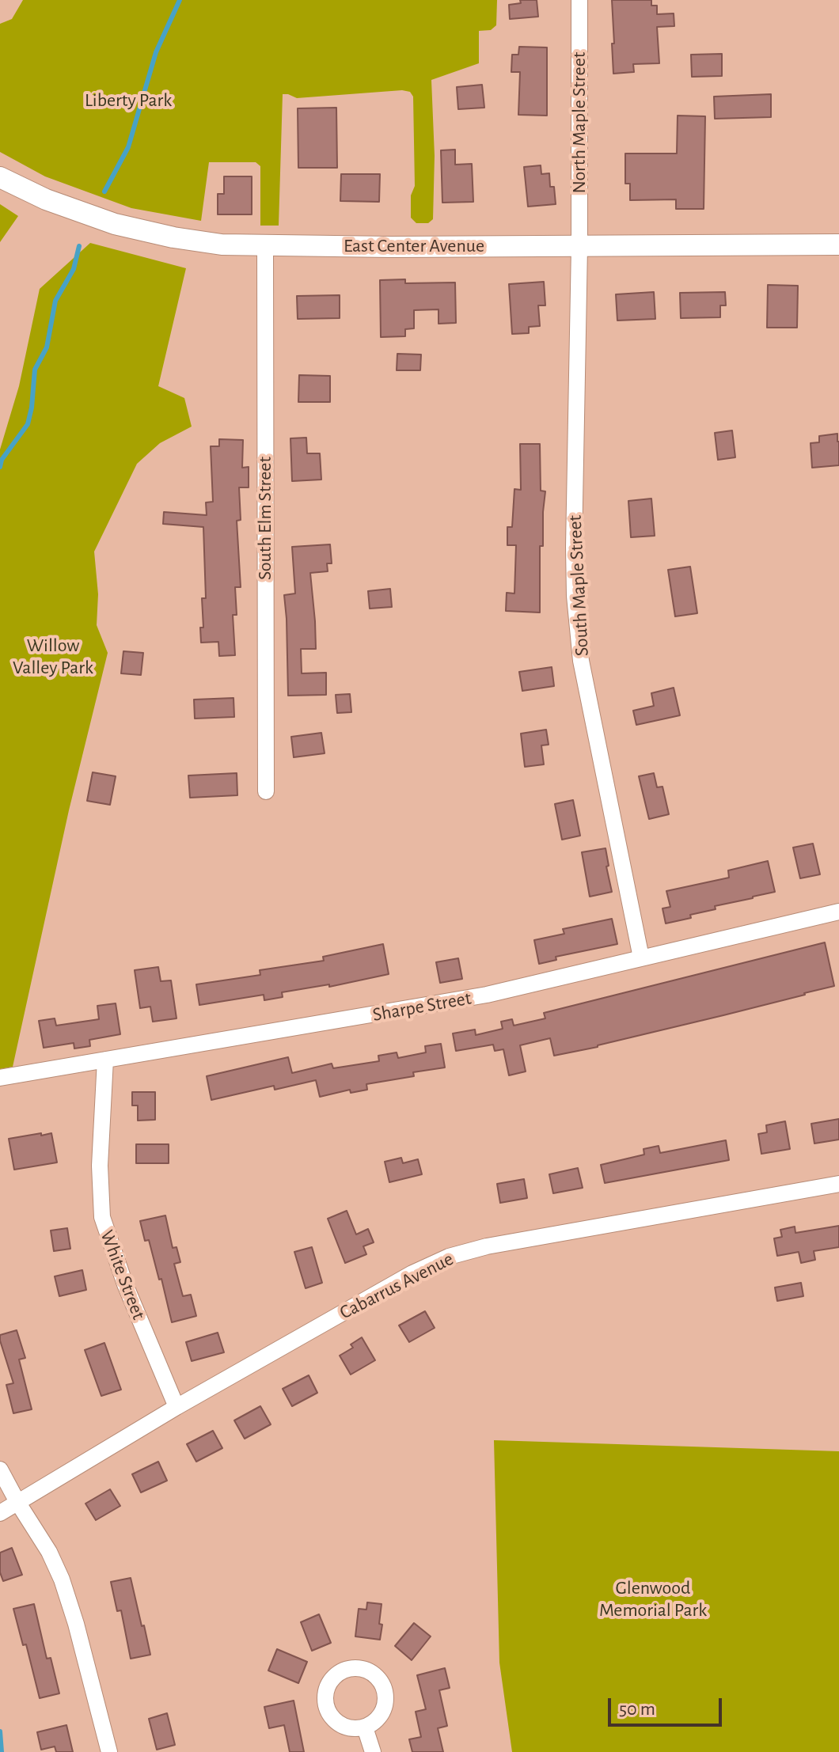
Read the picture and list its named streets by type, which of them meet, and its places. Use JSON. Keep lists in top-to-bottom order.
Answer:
{
  "streets": {
    "street": [
      "North Maple Street",
      "East Center Avenue",
      "South Elm Street",
      "South Maple Street",
      "Sharpe Street",
      "White Street",
      "Cabarrus Avenue"
    ]
  },
  "crossings": [
    ["North Maple Street", "East Center Avenue"],
    ["North Maple Street", "South Maple Street"],
    ["East Center Avenue", "South Elm Street"],
    ["East Center Avenue", "South Maple Street"],
    ["South Maple Street", "Sharpe Street"],
    ["Sharpe Street", "White Street"],
    ["White Street", "Cabarrus Avenue"]
  ],
  "parks": ["Liberty Park", "Willow Valley Park", "Glenwood Memorial Park"],
  "scale_bar": "50 m"
}
